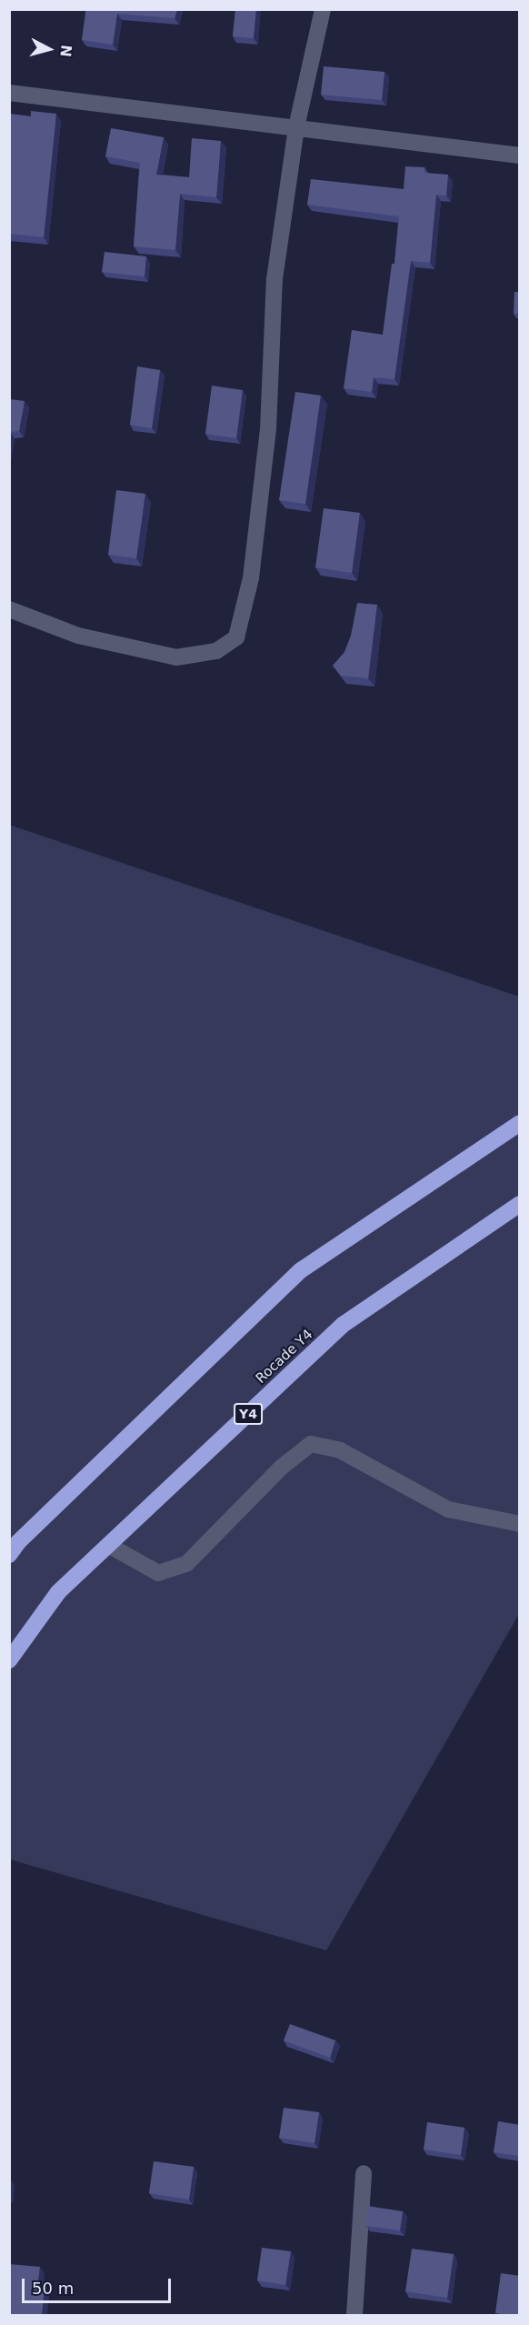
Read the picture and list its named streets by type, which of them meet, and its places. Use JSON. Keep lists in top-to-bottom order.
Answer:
{
  "streets": {
    "highway": ["Rocade Y4", "Y4"]
  },
  "scale_bar": "50 m",
  "north": "right"
}
